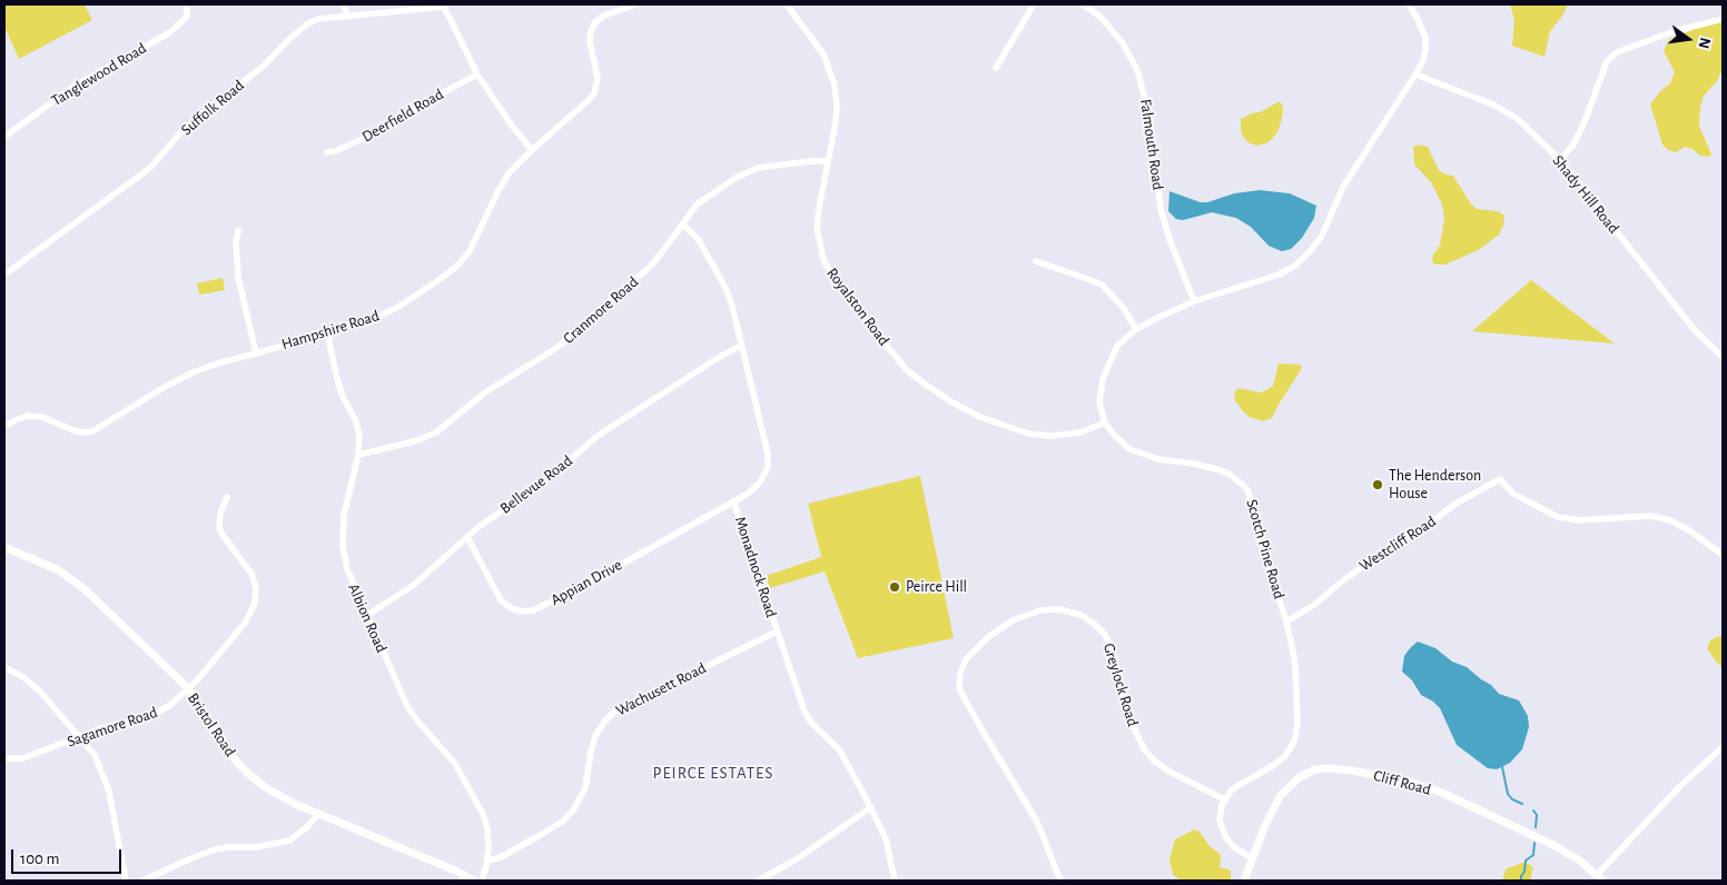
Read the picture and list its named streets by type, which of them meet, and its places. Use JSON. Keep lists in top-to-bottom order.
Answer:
{
  "streets": {
    "street": [
      "Tanglewood Road",
      "Suffolk Road",
      "Deerfield Road",
      "Falmouth Road",
      "Shady Hill Road",
      "Royalston Road",
      "Cranmore Road",
      "Hampshire Road",
      "Bellevue Road",
      "Westcliff Road",
      "Scotch Pine Road",
      "Monadnock Road",
      "Appian Drive",
      "Albion Road",
      "Greylock Road",
      "Wachusett Road",
      "Bristol Road",
      "Sagamore Road",
      "Cliff Road"
    ]
  },
  "crossings": [
    ["Royalston Road", "Cranmore Road"],
    ["Royalston Road", "Scotch Pine Road"],
    ["Cranmore Road", "Monadnock Road"],
    ["Cranmore Road", "Albion Road"],
    ["Hampshire Road", "Albion Road"],
    ["Bellevue Road", "Monadnock Road"],
    ["Bellevue Road", "Appian Drive"],
    ["Bellevue Road", "Albion Road"],
    ["Westcliff Road", "Scotch Pine Road"],
    ["Scotch Pine Road", "Greylock Road"],
    ["Monadnock Road", "Appian Drive"],
    ["Monadnock Road", "Wachusett Road"],
    ["Albion Road", "Wachusett Road"],
    ["Bristol Road", "Sagamore Road"]
  ],
  "districts": ["PEIRCE ESTATES"],
  "places": ["The Henderson House", "Peirce Hill"],
  "scale_bar": "100 m",
  "north": "right"
}
